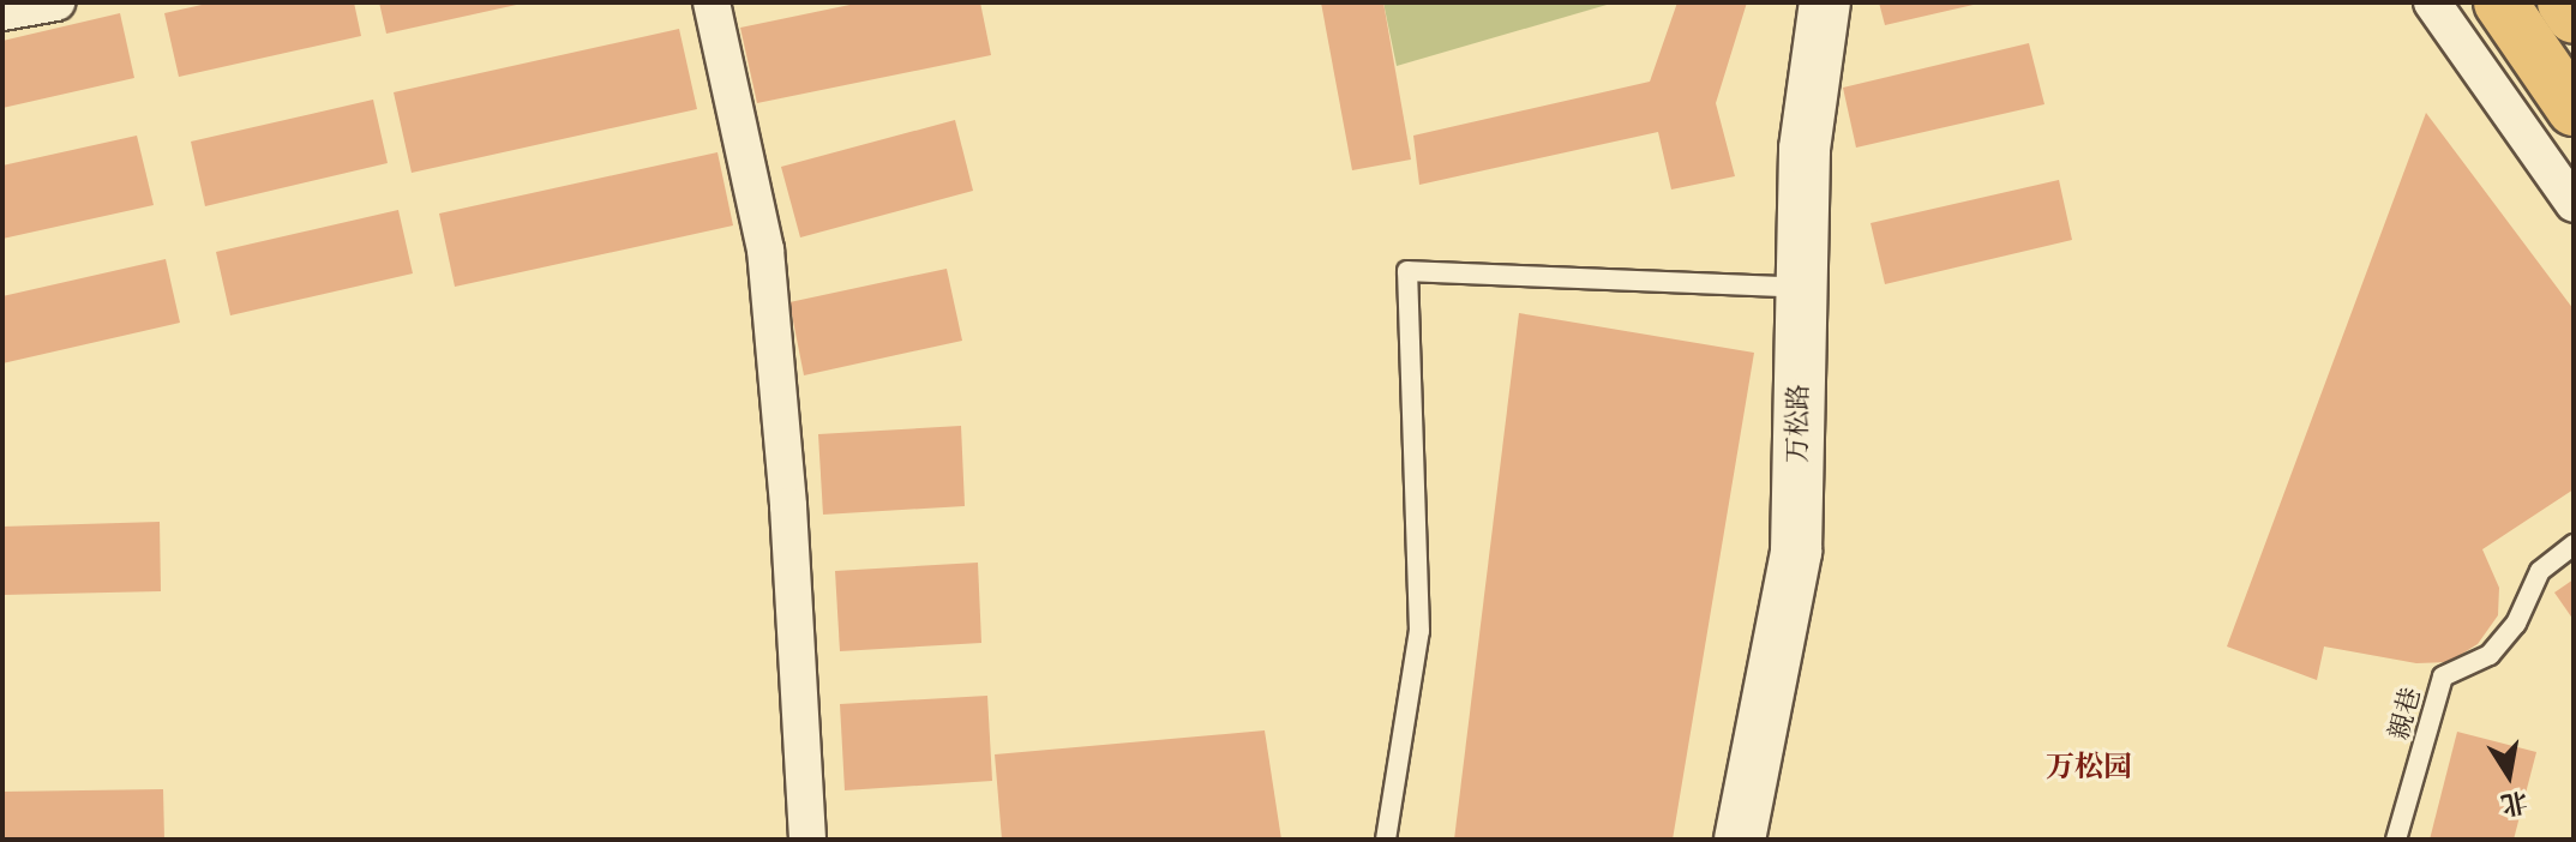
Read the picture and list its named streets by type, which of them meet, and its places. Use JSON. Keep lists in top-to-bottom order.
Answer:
{
  "streets": {
    "street": ["万松路"],
    "lane": ["親巷"]
  },
  "districts": ["万松园"],
  "north": "bottom"
}
